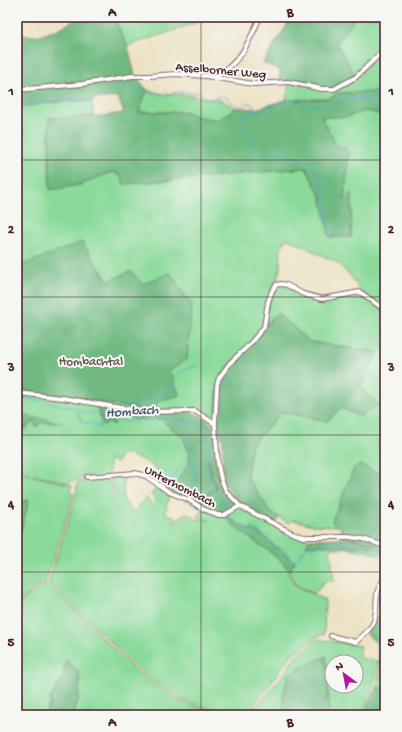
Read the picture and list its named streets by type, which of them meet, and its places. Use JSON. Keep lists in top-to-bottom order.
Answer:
{
  "streets": {
    "street": ["Asselborner Weg", "Unterhombach"]
  },
  "water": ["Hombach"],
  "parks": ["Hombachtal"],
  "north": "top left",
  "grid": {
    "columns": ["A", "B"],
    "rows": [
      "1",
      "2",
      "3",
      "4",
      "5"
    ]
  }
}
